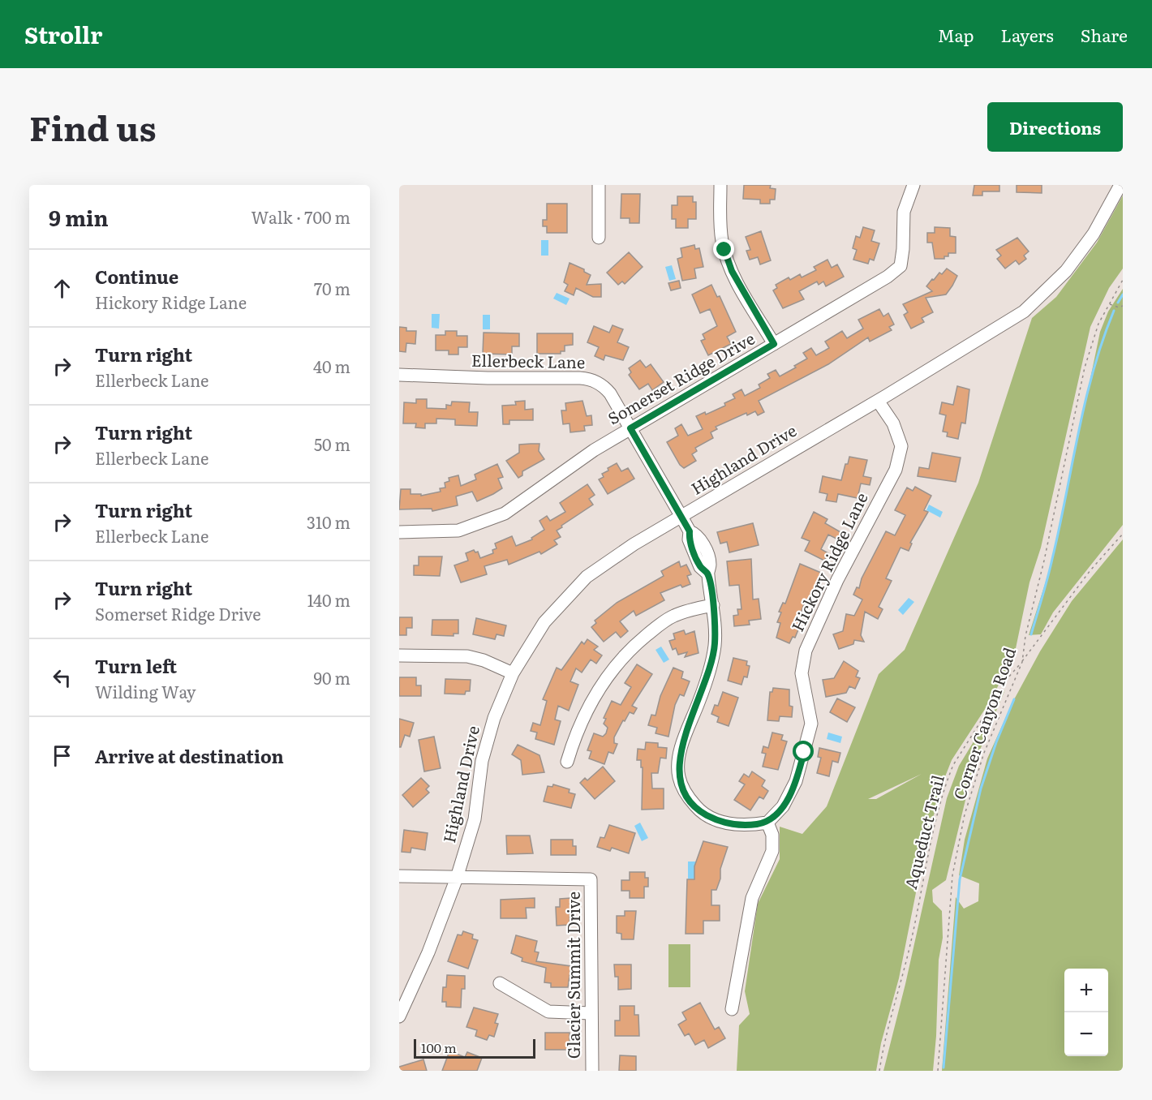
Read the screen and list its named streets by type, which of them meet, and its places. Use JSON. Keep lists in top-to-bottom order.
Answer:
{
  "streets": {
    "street": [
      "Ellerbeck Lane",
      "Somerset Ridge Drive",
      "Highland Drive",
      "Hickory Ridge Lane",
      "Glacier Summit Drive"
    ],
    "path": ["Corner Canyon Road", "Aqueduct Trail"]
  },
  "crossings": [
    ["Ellerbeck Lane", "Somerset Ridge Drive"],
    ["Ellerbeck Lane", "Highland Drive"],
    ["Ellerbeck Lane", "Hickory Ridge Lane"],
    ["Highland Drive", "Hickory Ridge Lane"],
    ["Highland Drive", "Glacier Summit Drive"],
    ["Corner Canyon Road", "Aqueduct Trail"]
  ],
  "scale_bar": "100 m",
  "page": {
    "header": "Strollr",
    "nav": ["Map", "Layers", "Share"],
    "title": "Find us",
    "buttons": "Directions",
    "heading": ["9 min", "Walk · 700 m"],
    "list": [
      ["Continue", "Hickory Ridge Lane", "70 m"],
      ["Turn right", "Ellerbeck Lane", "40 m"],
      ["Turn right", "Ellerbeck Lane", "50 m"],
      ["Turn right", "Ellerbeck Lane", "310 m"],
      ["Turn right", "Somerset Ridge Drive", "140 m"],
      ["Turn left", "Wilding Way", "90 m"],
      "Arrive at destination"
    ],
    "map_buttons": ["+", "−"],
    "scale": "100 m"
  }
}
